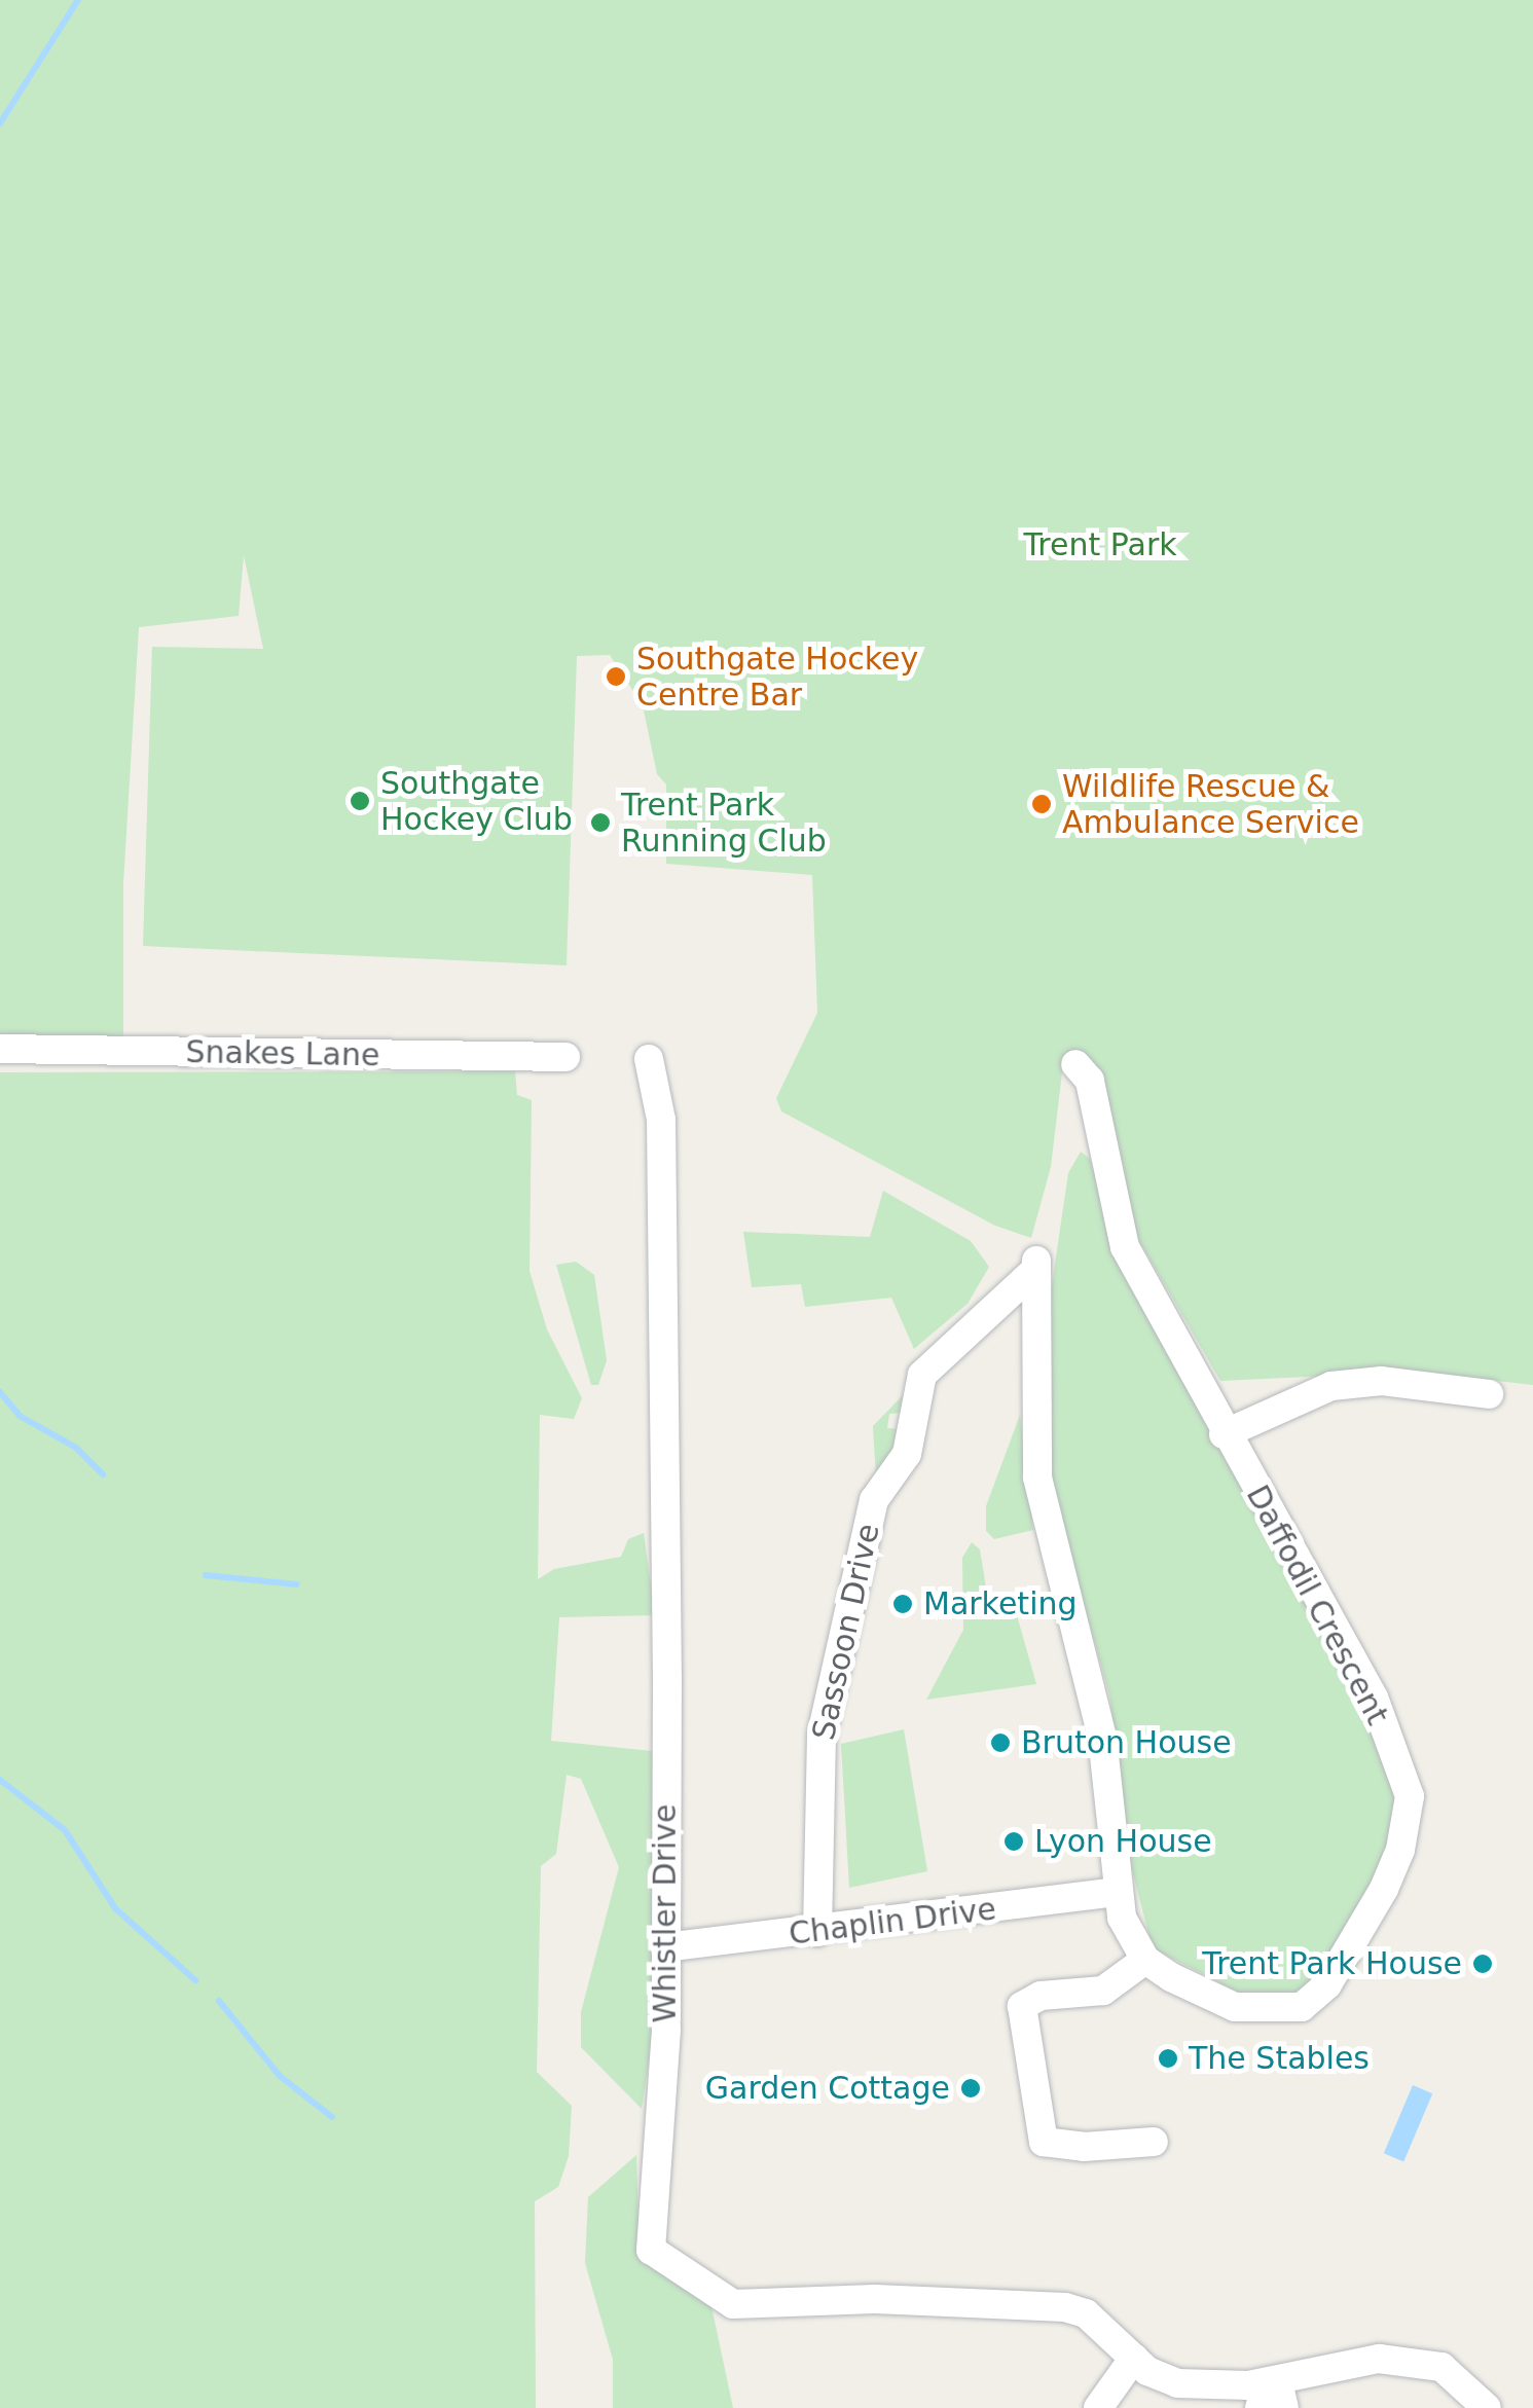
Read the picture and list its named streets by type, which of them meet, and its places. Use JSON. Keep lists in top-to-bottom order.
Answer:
{
  "streets": {
    "street": [
      "Snakes Lane",
      "Daffodil Crescent",
      "Sassoon Drive",
      "Whistler Drive",
      "Chaplin Drive"
    ]
  },
  "crossings": [
    ["Sassoon Drive", "Chaplin Drive"],
    ["Whistler Drive", "Chaplin Drive"]
  ],
  "parks": ["Trent Park"],
  "places": [
    "Southgate Hockey Centre Bar",
    "Southgate Hockey Club",
    "Wildlife Rescue & Ambulance Service",
    "Trent Park Running Club",
    "Marketing",
    "Bruton House",
    "Lyon House",
    "Trent Park House",
    "The Stables",
    "Garden Cottage"
  ]
}
